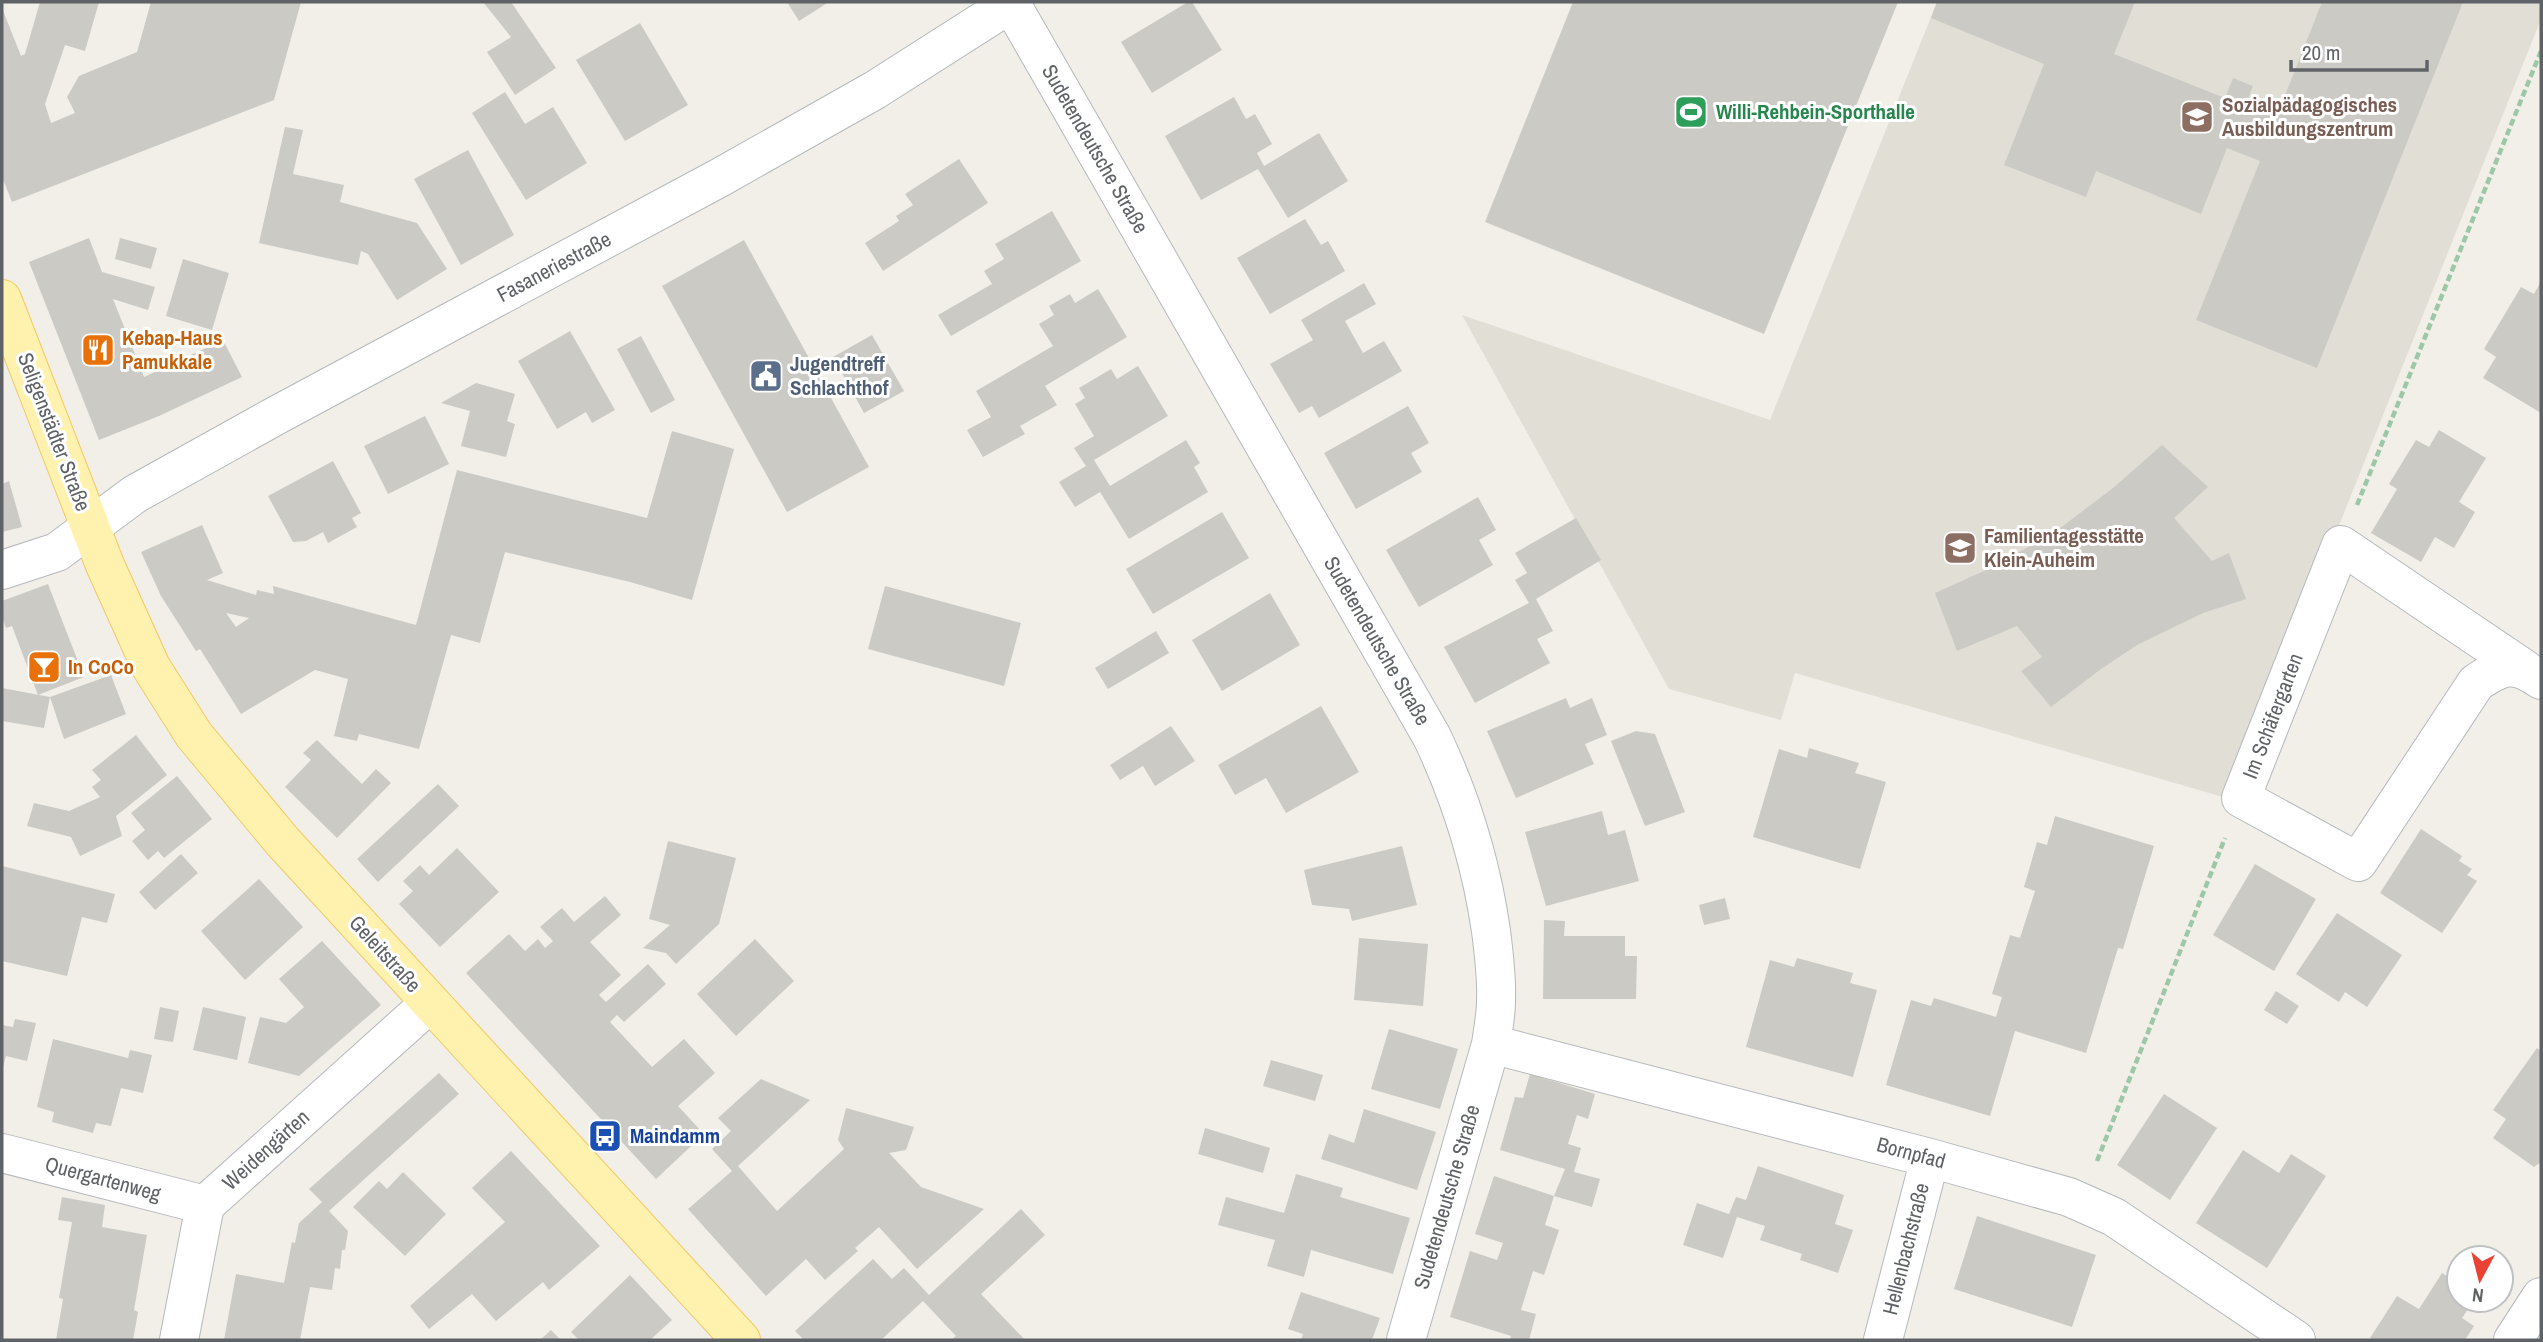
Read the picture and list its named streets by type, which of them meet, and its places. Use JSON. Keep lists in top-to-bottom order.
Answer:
{
  "streets": {
    "main road": ["Seligenstädter Straße", "Geleitstraße"],
    "street": [
      "Sudetendeutsche Straße",
      "Fasaneriestraße",
      "Im Schäfergarten",
      "Weidengärten",
      "Bornpfad",
      "Quergartenweg",
      "Hellenbachstraße"
    ]
  },
  "crossings": [
    ["Sudetendeutsche Straße", "Fasaneriestraße"],
    ["Sudetendeutsche Straße", "Bornpfad"],
    ["Fasaneriestraße", "Seligenstädter Straße"],
    ["Fasaneriestraße", "Geleitstraße"],
    ["Seligenstädter Straße", "Geleitstraße"],
    ["Geleitstraße", "Weidengärten"],
    ["Weidengärten", "Quergartenweg"],
    ["Bornpfad", "Hellenbachstraße"]
  ],
  "places": {
    "sports": ["Willi-Rehbein-Sporthalle"],
    "school or university": ["Sozialpädagogisches Ausbildungszentrum", "Familientagesstätte Klein-Auheim"],
    "restaurant": ["Kebap-Haus Pamukkale"],
    "public building": ["Jugendtreff Schlachthof"],
    "bar": ["In CoCo"],
    "bus stop": ["Maindamm"]
  },
  "scale_bar": "20 m",
  "north": "bottom"
}
